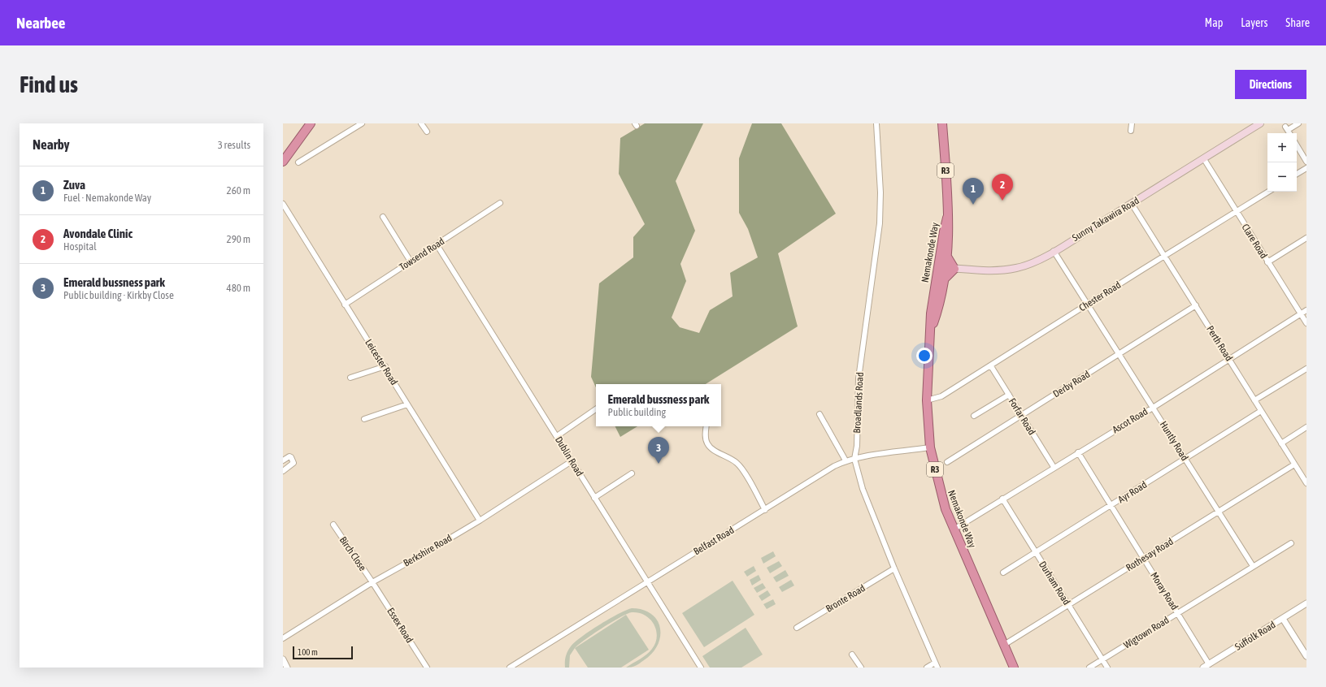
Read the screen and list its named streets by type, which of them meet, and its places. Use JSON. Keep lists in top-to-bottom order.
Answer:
{
  "streets": {
    "highway": ["R3", "Nemakonde Way"],
    "main road": ["Sunny Takawira Road"],
    "street": [
      "Clare Road",
      "Towsend Road",
      "Chester Road",
      "Perth Road",
      "Leicester Road",
      "Derby Road",
      "Broadlands Road",
      "Forfar Road",
      "Ascot Road",
      "Huntly Road",
      "Dublin Road",
      "Ayr Road",
      "Belfast Road",
      "Berkshire Road",
      "Birch Close",
      "Rothesay Road",
      "Durham Road",
      "Moray Road",
      "Bronte Road",
      "Essex Road",
      "Wigtown Road",
      "Suffolk Road"
    ]
  },
  "crossings": [
    ["Sunny Takawira Road", "Clare Road"],
    ["Sunny Takawira Road", "Nemakonde Way"],
    ["Sunny Takawira Road", "Perth Road"],
    ["Sunny Takawira Road", "Huntly Road"],
    ["Clare Road", "Chester Road"],
    ["Clare Road", "Ascot Road"],
    ["Nemakonde Way", "Chester Road"],
    ["Nemakonde Way", "Ascot Road"],
    ["Nemakonde Way", "Belfast Road"],
    ["Nemakonde Way", "Rothesay Road"],
    ["Towsend Road", "Leicester Road"],
    ["Towsend Road", "Dublin Road"],
    ["Chester Road", "Perth Road"],
    ["Chester Road", "Forfar Road"],
    ["Chester Road", "Huntly Road"],
    ["Perth Road", "Derby Road"],
    ["Perth Road", "Ascot Road"],
    ["Perth Road", "Ayr Road"],
    ["Perth Road", "Rothesay Road"],
    ["Leicester Road", "Berkshire Road"],
    ["Derby Road", "Forfar Road"],
    ["Derby Road", "Huntly Road"],
    ["Broadlands Road", "Belfast Road"],
    ["Broadlands Road", "Bronte Road"],
    ["Forfar Road", "Ascot Road"],
    ["Ascot Road", "Huntly Road"],
    ["Ascot Road", "Durham Road"],
    ["Ascot Road", "Moray Road"],
    ["Huntly Road", "Ayr Road"],
    ["Huntly Road", "Rothesay Road"],
    ["Huntly Road", "Wigtown Road"],
    ["Dublin Road", "Belfast Road"],
    ["Dublin Road", "Berkshire Road"],
    ["Ayr Road", "Durham Road"],
    ["Ayr Road", "Moray Road"],
    ["Berkshire Road", "Birch Close"],
    ["Berkshire Road", "Essex Road"],
    ["Birch Close", "Essex Road"],
    ["Rothesay Road", "Durham Road"],
    ["Rothesay Road", "Moray Road"],
    ["Durham Road", "Wigtown Road"],
    ["Moray Road", "Wigtown Road"],
    ["Moray Road", "Suffolk Road"]
  ],
  "scale_bar": "100 m",
  "page": {
    "header": "Nearbee",
    "nav": ["Map", "Layers", "Share"],
    "buttons": "Directions",
    "title": "Find us",
    "heading": ["Nearby", "3 results"],
    "map_buttons": ["+", "−"],
    "list": [
      {
        "mark": "1",
        "name": "Zuva",
        "note": "Fuel · Nemakonde Way",
        "value": "260 m"
      },
      {
        "mark": "2",
        "name": "Avondale Clinic",
        "note": "Hospital",
        "value": "290 m"
      },
      {
        "mark": "3",
        "name": "Emerald bussness park",
        "note": "Public building · Kirkby Close",
        "value": "480 m"
      }
    ],
    "pins": ["2", "1", "3"],
    "popup": ["Emerald bussness park", "Public building"],
    "scale": "100 m"
  }
}
